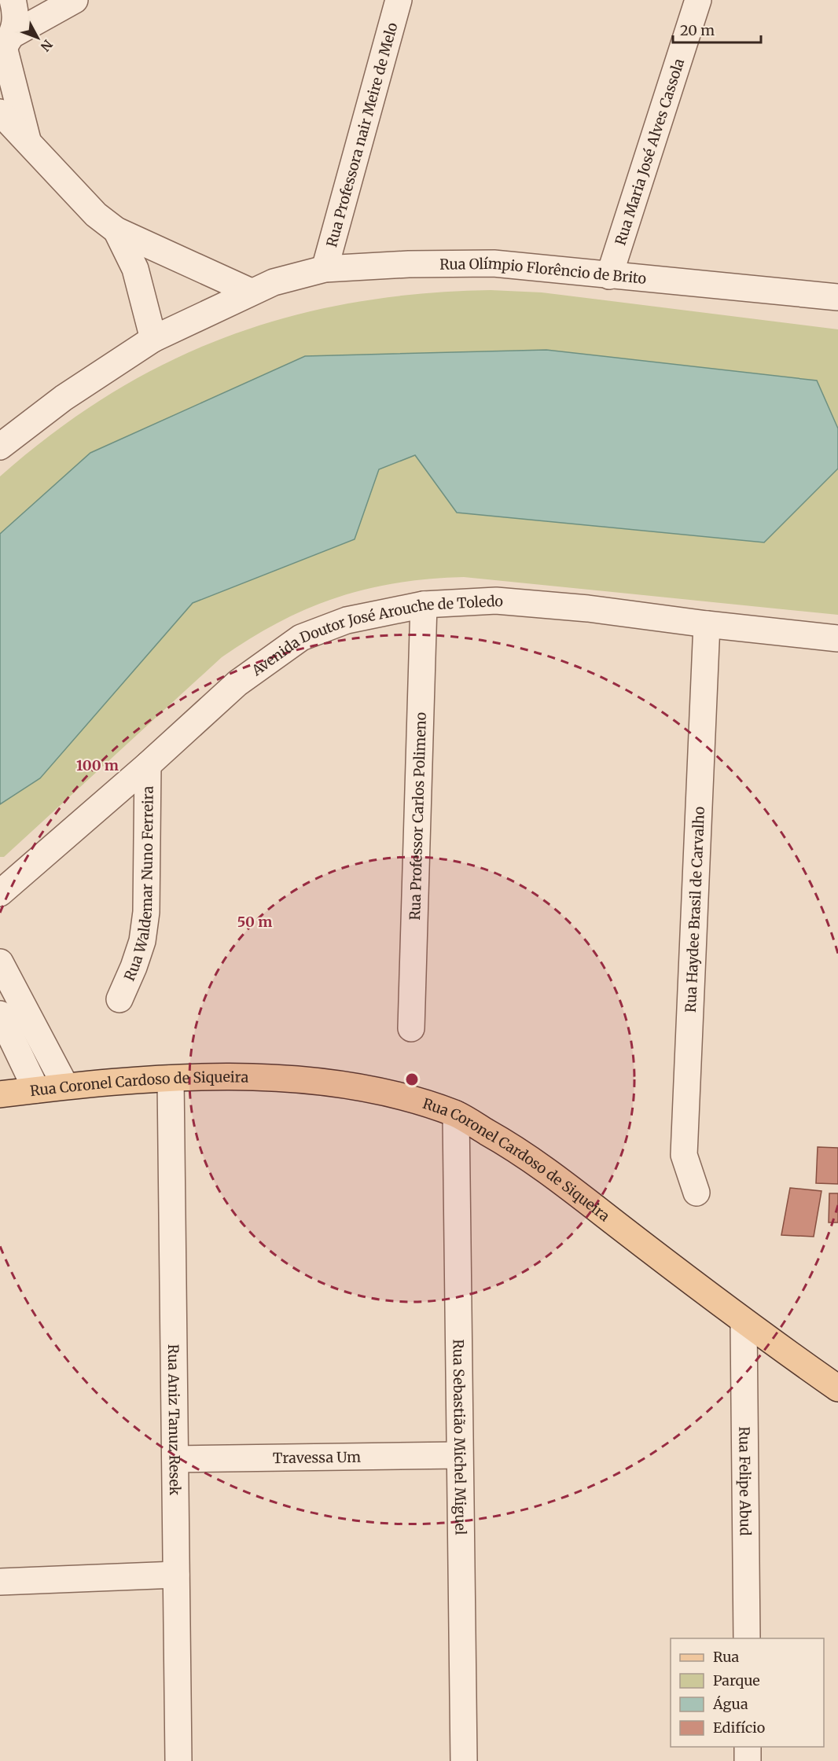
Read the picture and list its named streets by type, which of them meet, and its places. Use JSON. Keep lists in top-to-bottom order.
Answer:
{
  "streets": {
    "main road": ["Rua Coronel Cardoso de Siqueira"],
    "street": [
      "Rua Professora nair Meire de Melo",
      "Rua Maria José Alves Cassola",
      "Rua Olímpio Florêncio de Brito",
      "Avenida Doutor José Arouche de Toledo",
      "Rua Professor Carlos Polimeno",
      "Rua Waldemar Nuno Ferreira",
      "Rua Haydee Brasil de Carvalho",
      "Rua Aniz Tanuz Resek",
      "Rua Sebastião Michel Miguel",
      "Travessa Um",
      "Rua Felipe Abud"
    ]
  },
  "crossings": [
    ["Rua Professora nair Meire de Melo", "Rua Olímpio Florêncio de Brito"],
    ["Rua Maria José Alves Cassola", "Rua Olímpio Florêncio de Brito"],
    ["Avenida Doutor José Arouche de Toledo", "Rua Professor Carlos Polimeno"],
    ["Avenida Doutor José Arouche de Toledo", "Rua Waldemar Nuno Ferreira"],
    ["Avenida Doutor José Arouche de Toledo", "Rua Haydee Brasil de Carvalho"],
    ["Rua Coronel Cardoso de Siqueira", "Rua Aniz Tanuz Resek"],
    ["Rua Coronel Cardoso de Siqueira", "Rua Sebastião Michel Miguel"],
    ["Rua Coronel Cardoso de Siqueira", "Rua Felipe Abud"],
    ["Rua Aniz Tanuz Resek", "Travessa Um"],
    ["Rua Sebastião Michel Miguel", "Travessa Um"]
  ],
  "legend": [
    "Rua",
    "Parque",
    "Água",
    "Edifício"
  ],
  "scale_bar": "20 m",
  "north": "bottom right",
  "rings": ["100 m", "50 m"]
}
